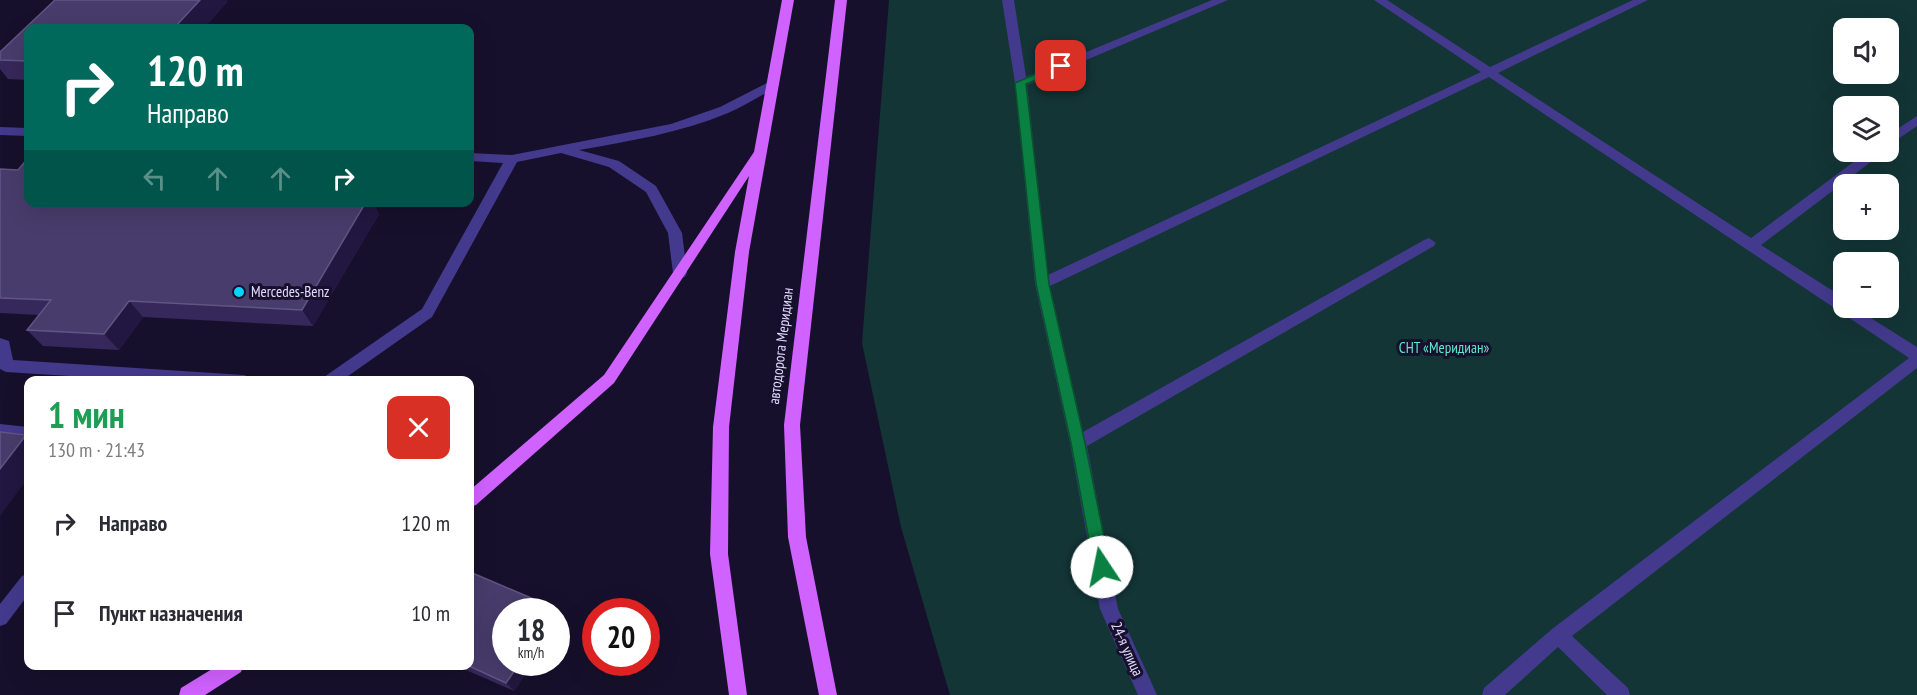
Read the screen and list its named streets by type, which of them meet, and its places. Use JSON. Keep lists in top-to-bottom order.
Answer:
{
  "streets": {
    "main road": ["автодорога Меридиан"],
    "lane": ["24-я улица"]
  },
  "parks": ["СНТ «Меридиан»"],
  "places": ["Mercedes-Benz"],
  "page": {
    "map_buttons": ["+", "−"],
    "turn": ["120 m", "Направо"],
    "heading": ["1 мин", "130 m · 21:43"],
    "list": [
      {
        "name": "Направо",
        "value": "120 m"
      },
      {
        "name": "Пункт назначения",
        "value": "10 m"
      }
    ],
    "speed": "18 km/h",
    "limit": "20"
  }
}
